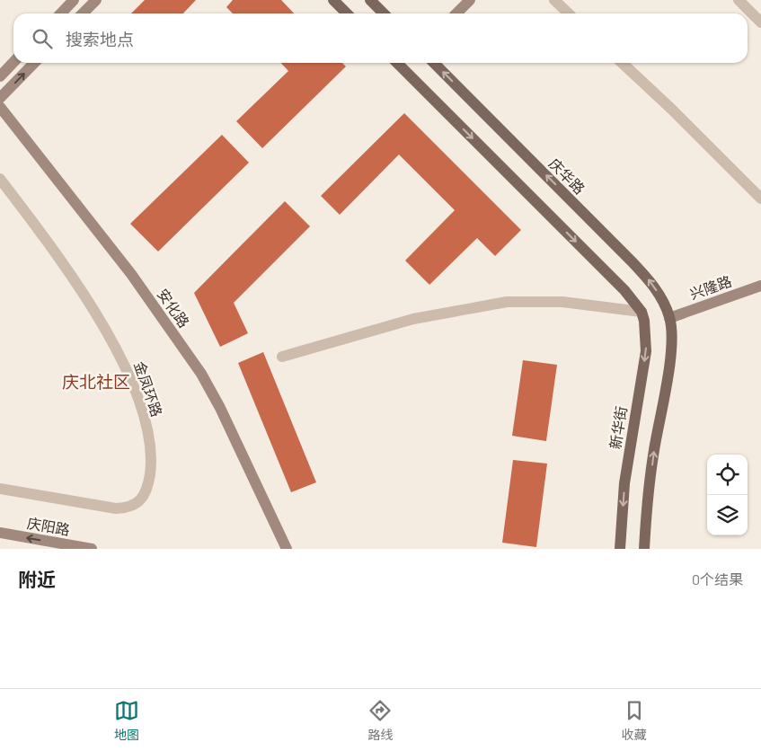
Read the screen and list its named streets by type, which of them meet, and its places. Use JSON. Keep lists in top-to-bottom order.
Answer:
{
  "streets": {
    "main road": ["庆华路", "新华街"],
    "street": [
      "兴隆路",
      "安化路",
      "金凤环路",
      "庆阳路"
    ]
  },
  "crossings": [
    ["庆华路", "兴隆路"]
  ],
  "one_way": ["庆阳路"],
  "districts": ["庆北社区"],
  "page": {
    "search": "搜索地点",
    "heading": ["附近", "0个结果"],
    "nav": ["地图", "路线", "收藏"]
  }
}
